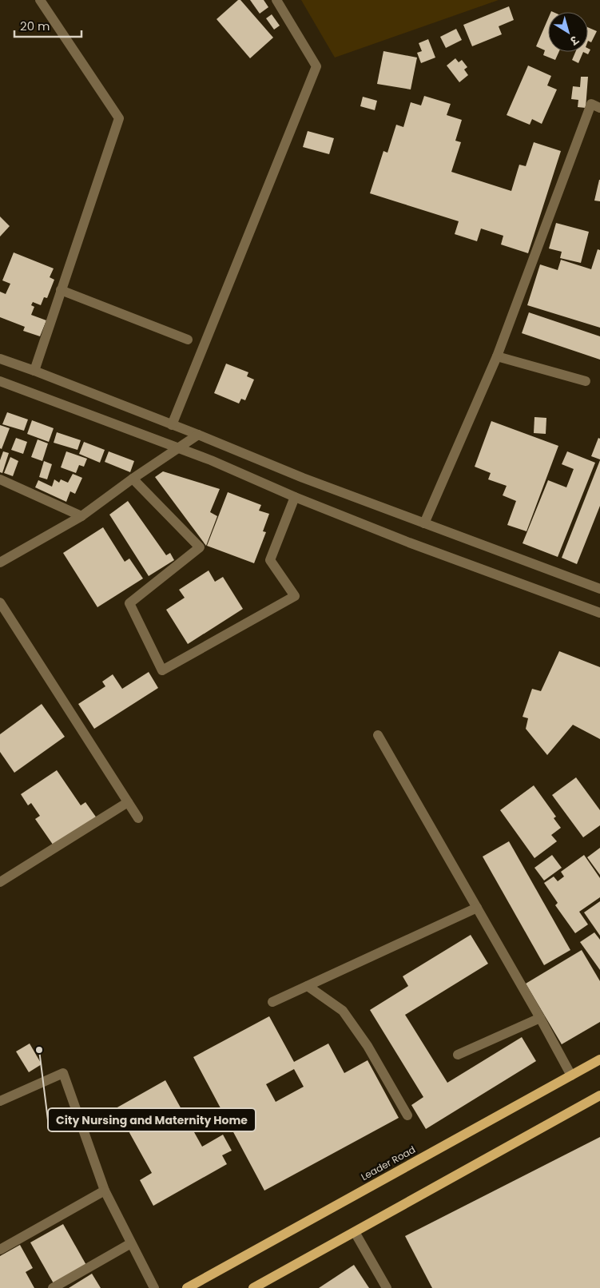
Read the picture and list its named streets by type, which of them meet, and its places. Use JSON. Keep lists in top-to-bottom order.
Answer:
{
  "streets": {
    "main road": ["Leader Road"]
  },
  "places": ["City Nursing and Maternity Home"],
  "scale_bar": "20 m",
  "north": "bottom right"
}
